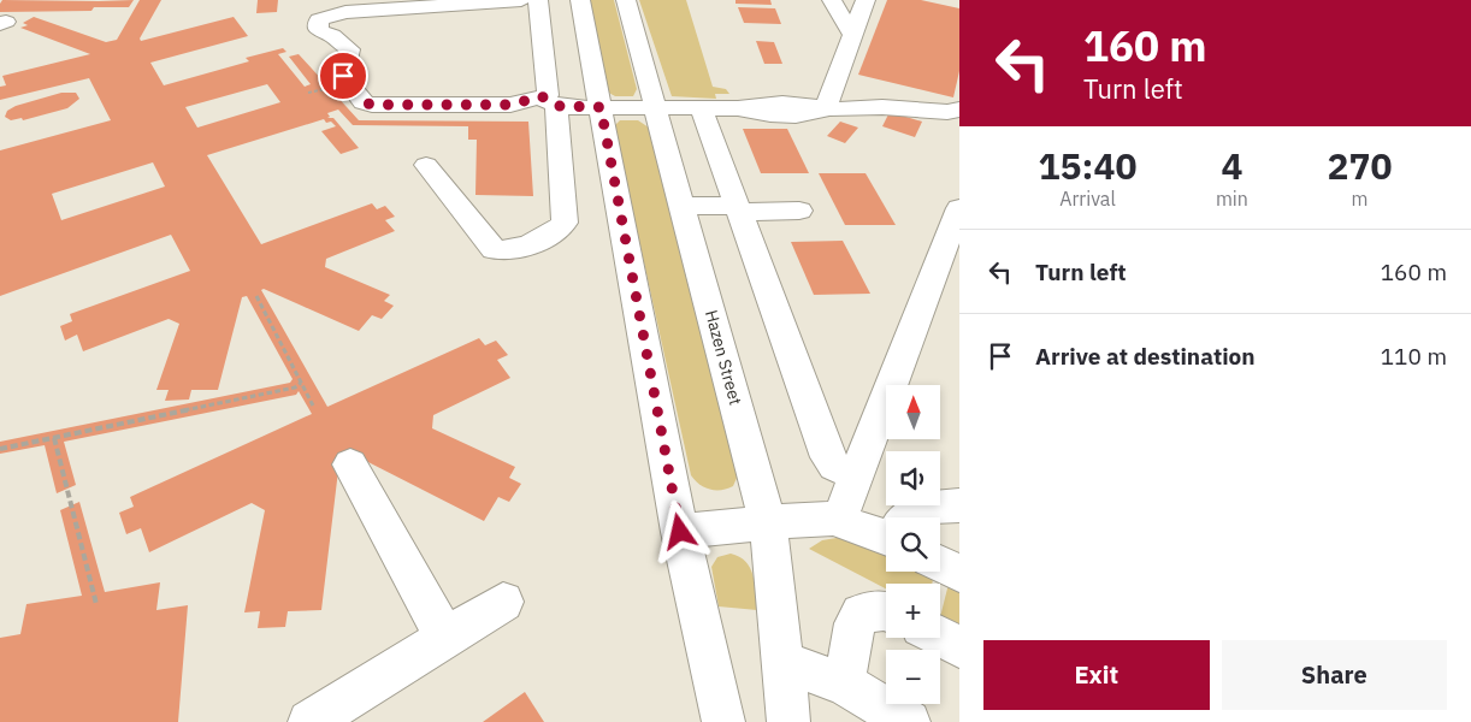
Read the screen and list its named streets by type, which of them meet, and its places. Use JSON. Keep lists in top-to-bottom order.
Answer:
{
  "streets": {
    "street": ["Hazen Street"]
  },
  "north": "top",
  "page": {
    "turn": ["160 m", "Turn left"],
    "eta": [
      "15:40",
      "Arrival",
      "4",
      "min",
      "270",
      "m"
    ],
    "list": [
      {
        "name": "Turn left",
        "value": "160 m"
      },
      {
        "name": "Arrive at destination",
        "value": "110 m"
      }
    ],
    "map_buttons": ["+", "−"],
    "buttons": ["Exit", "Share"]
  }
}
